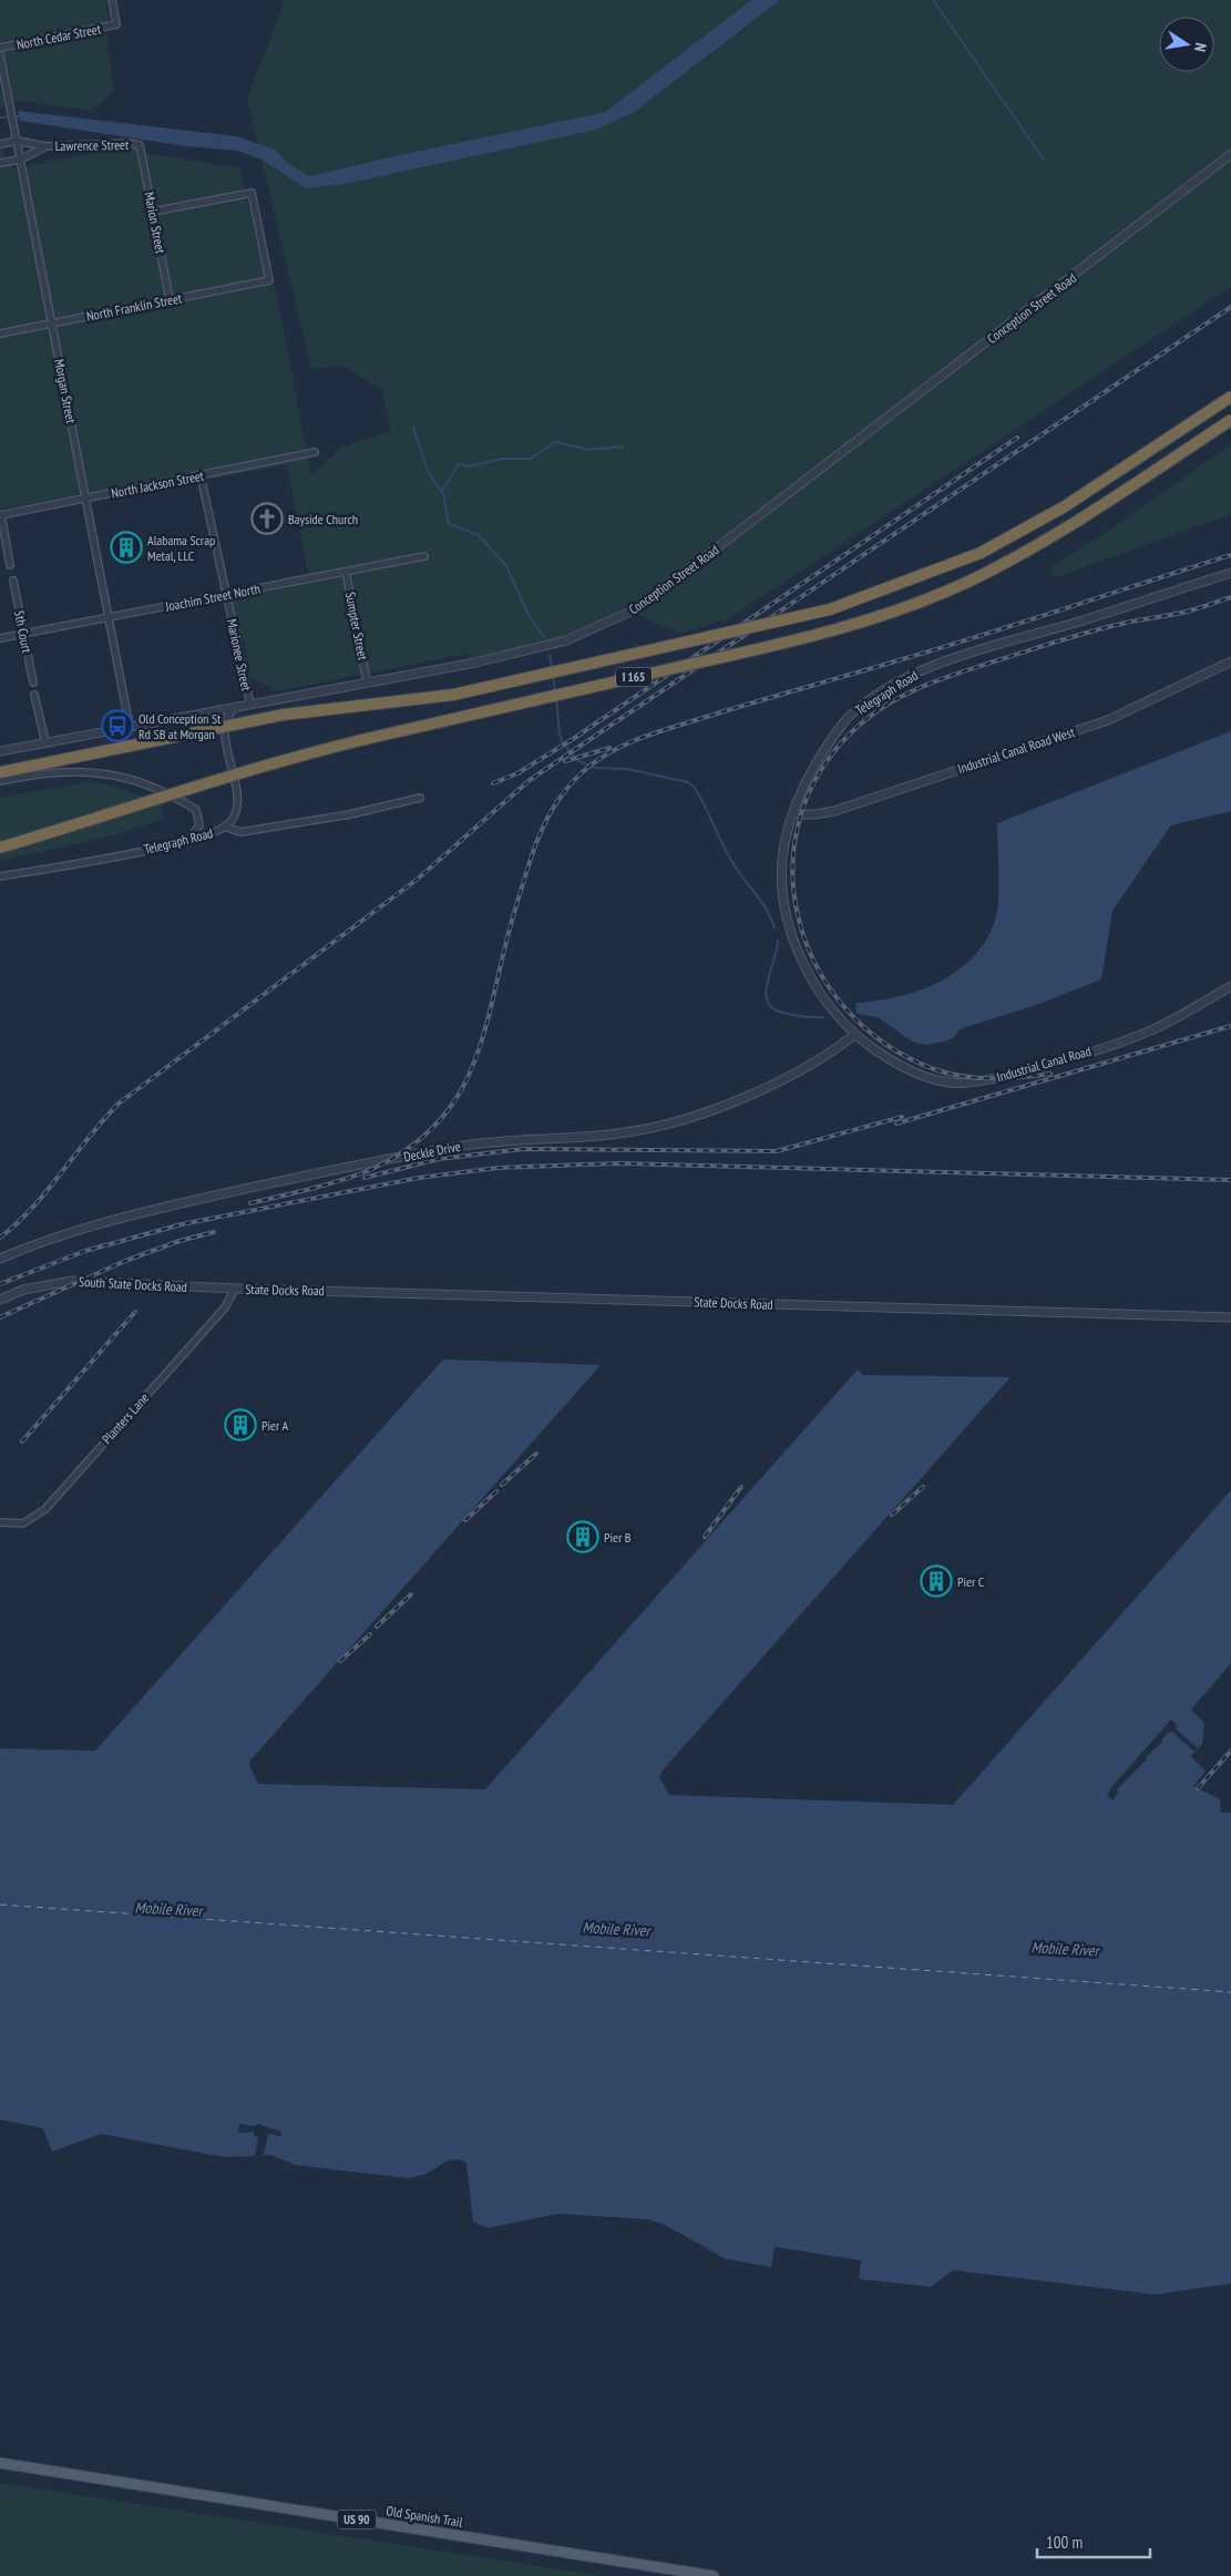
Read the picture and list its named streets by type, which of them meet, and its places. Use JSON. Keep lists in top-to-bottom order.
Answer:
{
  "streets": {
    "highway": ["I 165"],
    "main road": ["Old Spanish Trail", "US 90"],
    "street": [
      "North Cedar Street",
      "Lawrence Street",
      "Marion Street",
      "North Franklin Street",
      "Conception Street Road",
      "Morgan Street",
      "North Jackson Street",
      "Joachim Street North",
      "Sumpter Street",
      "5th Court",
      "Marionee Street",
      "Telegraph Road",
      "Industrial Canal Road West",
      "Industrial Canal Road",
      "Deckle Drive",
      "South State Docks Road",
      "State Docks Road",
      "Planters Lane"
    ]
  },
  "crossings": [
    ["Lawrence Street", "Marion Street"],
    ["Marion Street", "North Franklin Street"],
    ["North Franklin Street", "Morgan Street"],
    ["Conception Street Road", "Morgan Street"],
    ["Conception Street Road", "Sumpter Street"],
    ["Conception Street Road", "Marionee Street"],
    ["Morgan Street", "North Jackson Street"],
    ["Morgan Street", "Joachim Street North"],
    ["North Jackson Street", "Marionee Street"],
    ["Joachim Street North", "Sumpter Street"],
    ["Joachim Street North", "5th Court"],
    ["Joachim Street North", "Marionee Street"],
    ["Telegraph Road", "Industrial Canal Road West"],
    ["Telegraph Road", "Industrial Canal Road"],
    ["Telegraph Road", "Deckle Drive"],
    ["Industrial Canal Road", "Deckle Drive"],
    ["South State Docks Road", "State Docks Road"],
    ["South State Docks Road", "Planters Lane"],
    ["State Docks Road", "Planters Lane"]
  ],
  "water": ["Mobile River"],
  "places": {
    "church": ["Bayside Church"],
    "building": [
      "Alabama Scrap Metal, LLC",
      "Pier A",
      "Pier B",
      "Pier C"
    ],
    "bus stop": ["Old Conception St Rd SB at Morgan"]
  },
  "scale_bar": "100 m",
  "north": "right"
}
